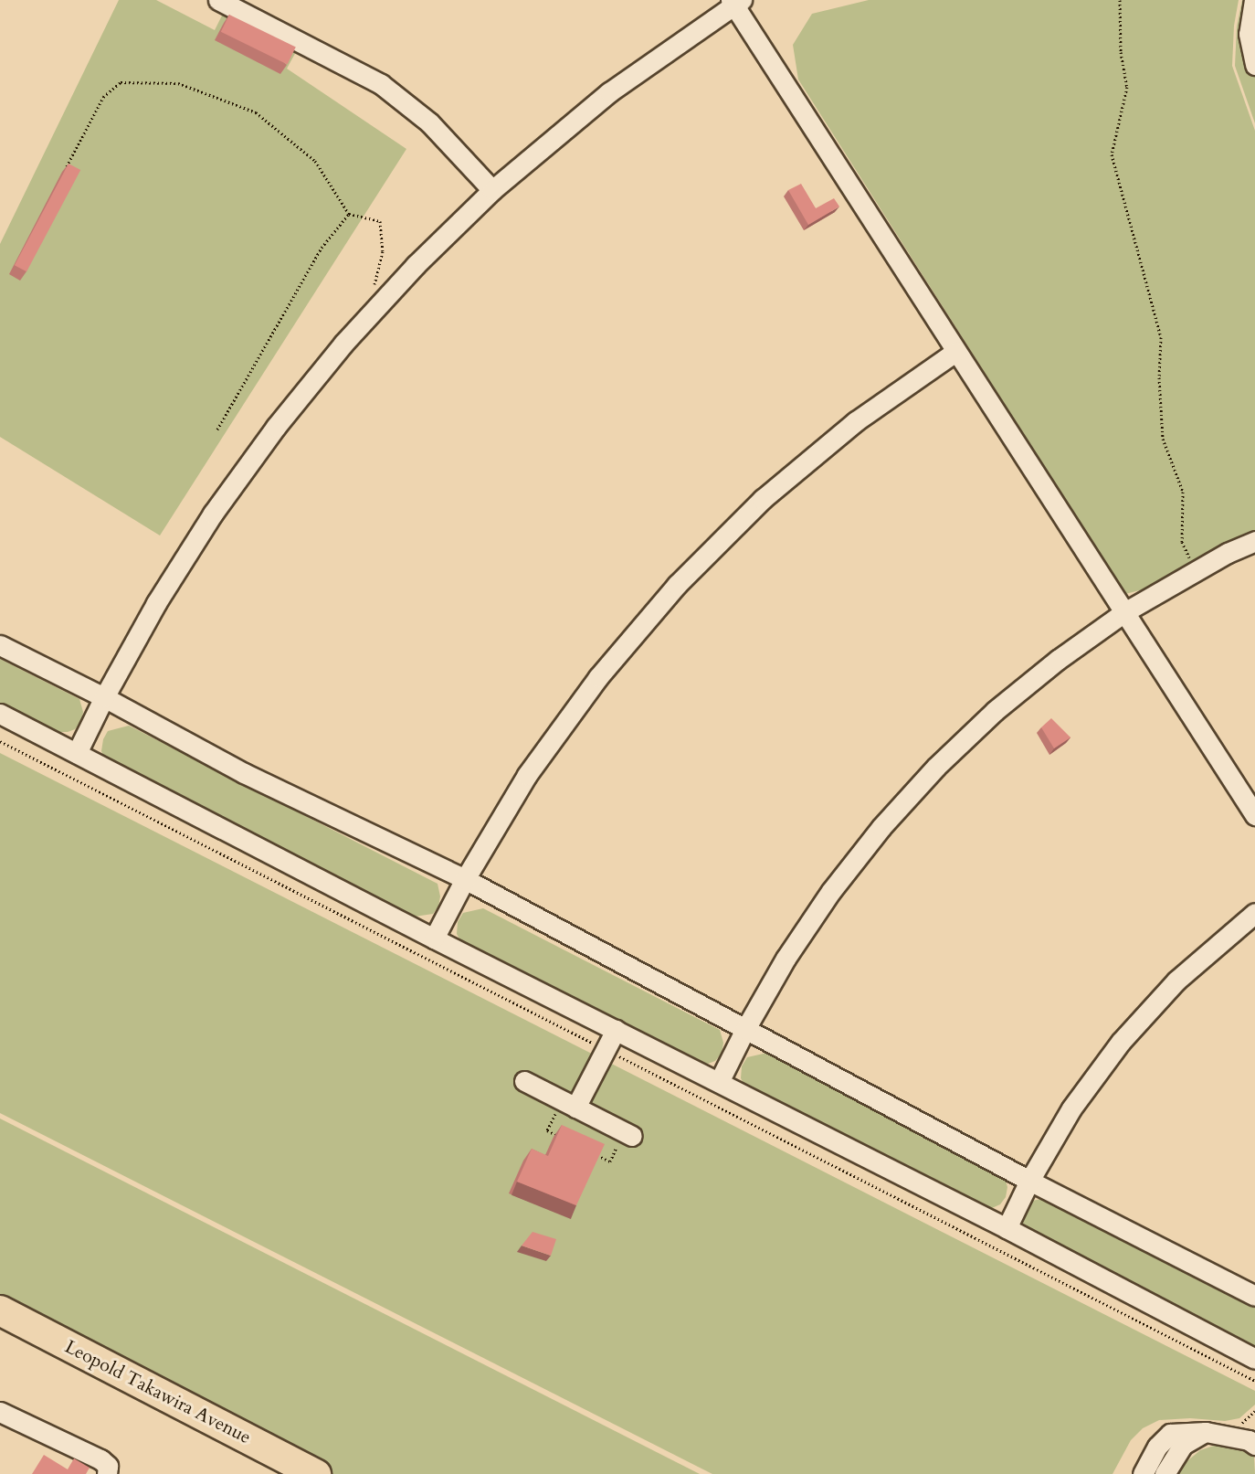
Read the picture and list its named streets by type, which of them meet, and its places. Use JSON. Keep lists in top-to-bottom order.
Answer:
{
  "streets": {
    "highway": ["Leopold Takawira Avenue"]
  }
}
